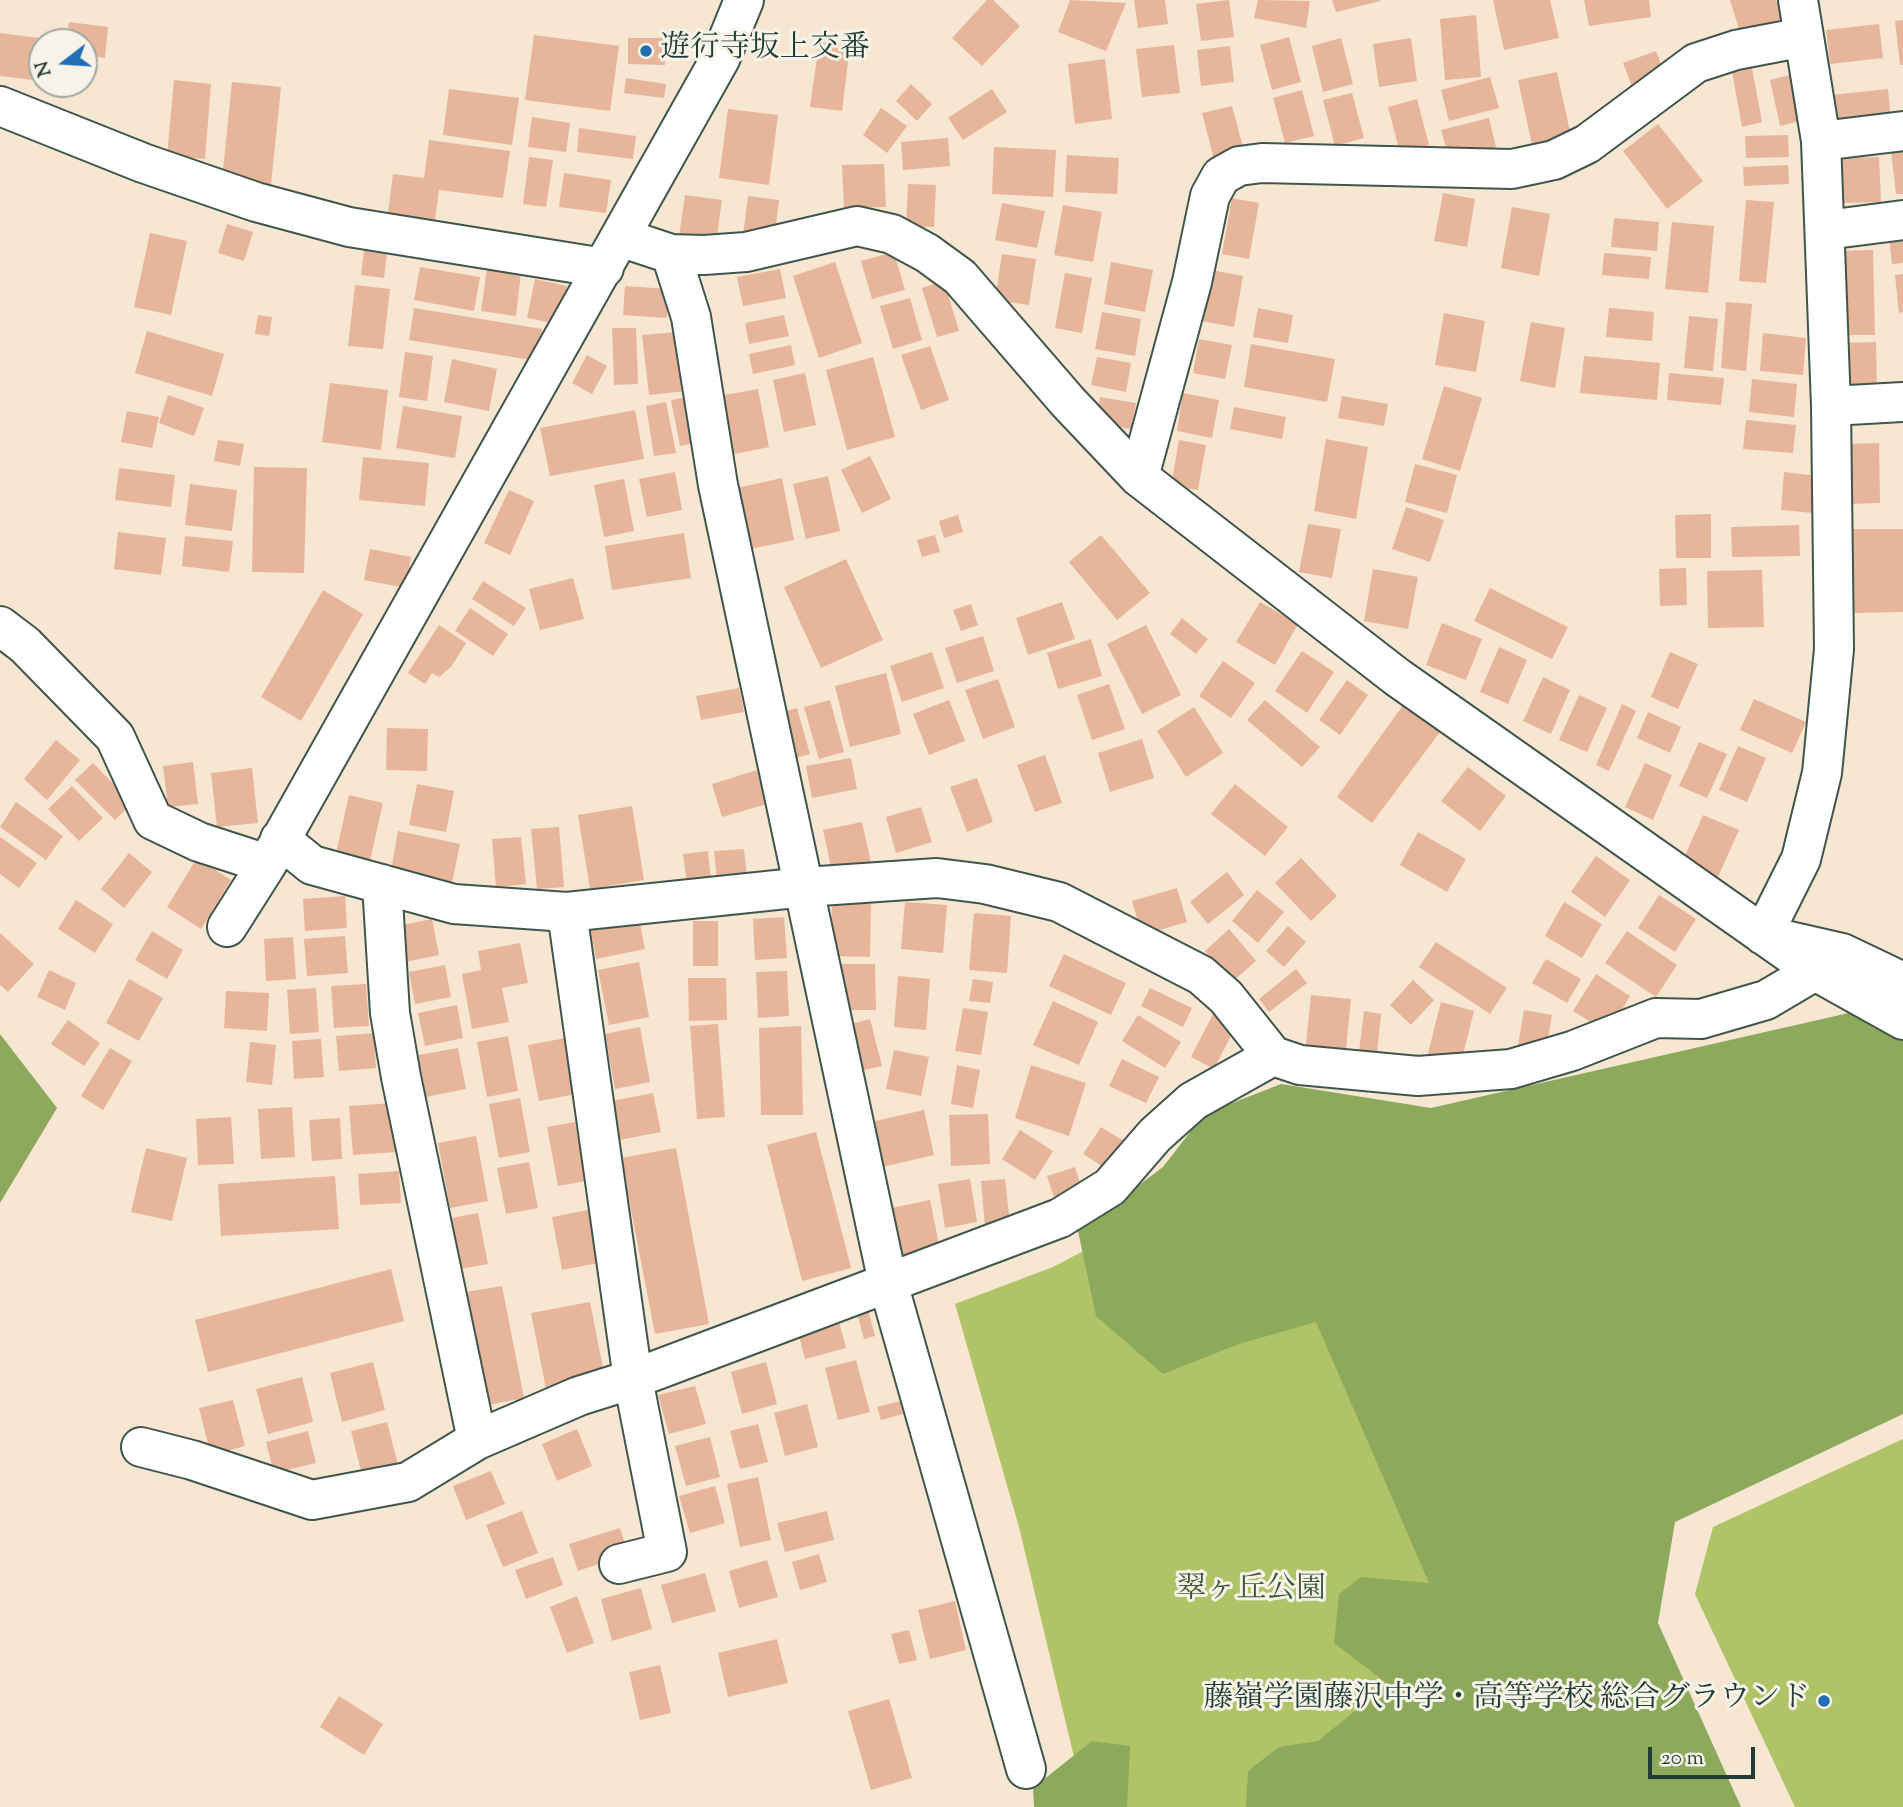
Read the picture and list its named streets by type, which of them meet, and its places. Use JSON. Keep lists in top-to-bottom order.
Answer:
{
  "parks": ["翠ヶ丘公園"],
  "places": ["遊行寺坂上交番", "藤嶺学園藤沢中学・高等学校 総合グラウンド"],
  "scale_bar": "20 m",
  "north": "left"
}
